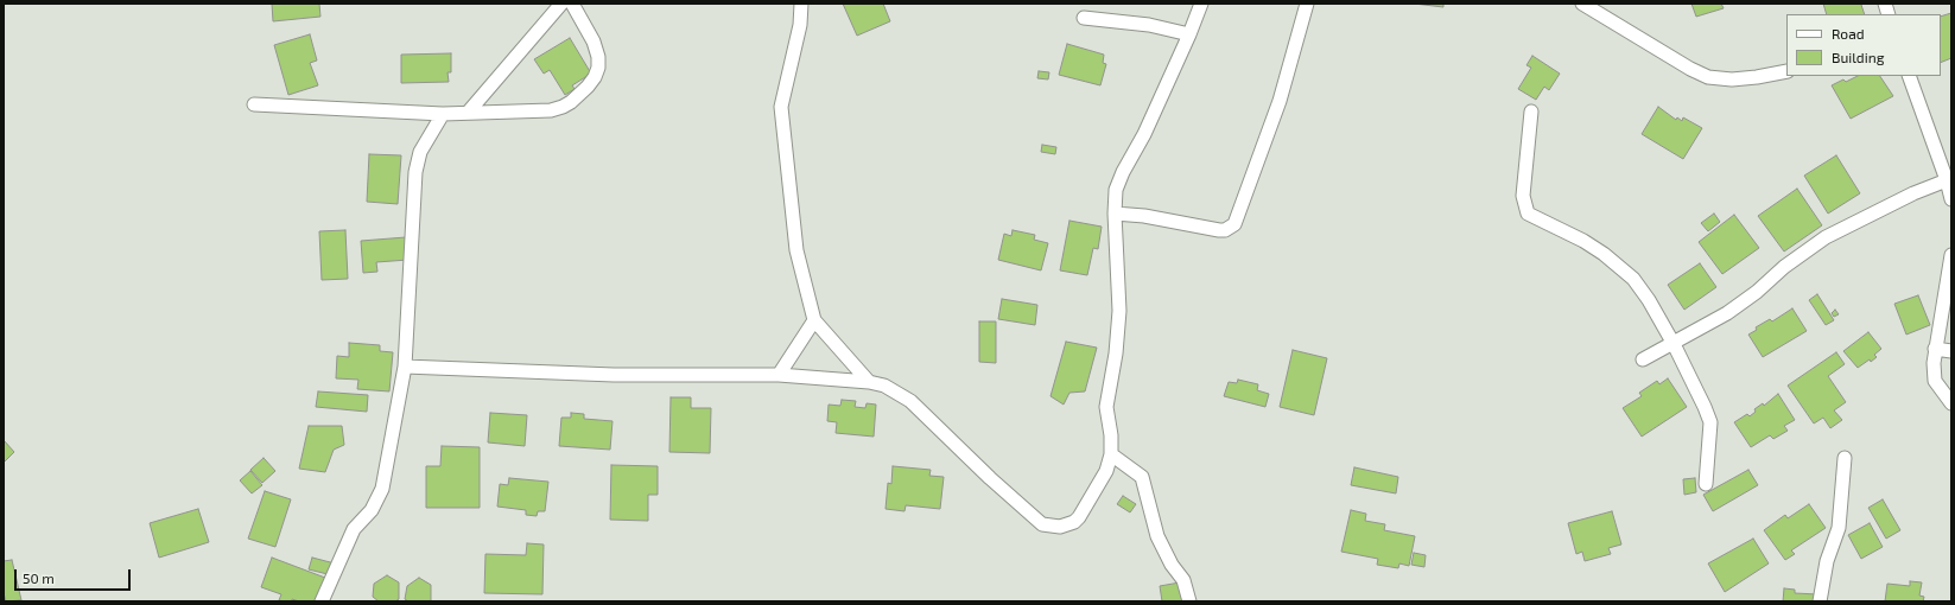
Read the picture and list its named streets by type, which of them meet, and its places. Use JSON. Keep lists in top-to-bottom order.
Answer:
{
  "legend": ["Road", "Building"],
  "scale_bar": "50 m"
}
